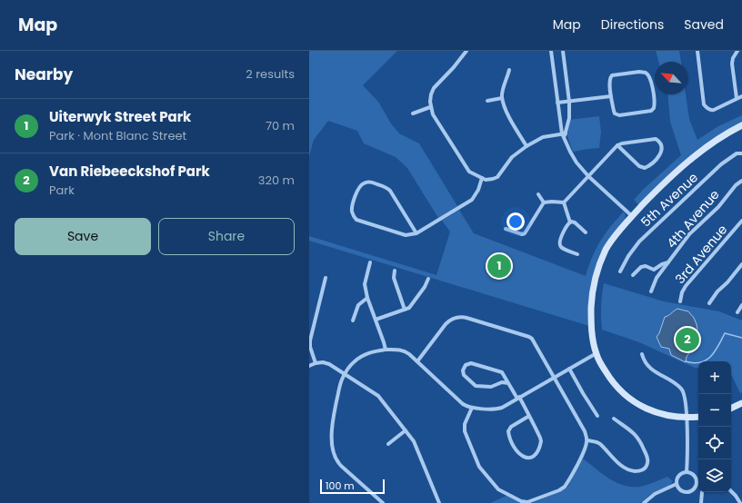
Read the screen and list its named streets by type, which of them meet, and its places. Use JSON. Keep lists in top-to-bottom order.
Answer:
{
  "streets": {
    "street": ["5th Avenue", "4th Avenue", "3rd Avenue"]
  },
  "scale_bar": "100 m",
  "north": "top left",
  "page": {
    "header": "Map",
    "nav": ["Map", "Directions", "Saved"],
    "heading": ["Nearby", "2 results"],
    "list": [
      {
        "mark": "1",
        "name": "Uiterwyk Street Park",
        "note": "Park · Mont Blanc Street",
        "value": "70 m"
      },
      {
        "mark": "2",
        "name": "Van Riebeeckshof Park",
        "note": "Park",
        "value": "320 m"
      }
    ],
    "buttons": ["Save", "Share"],
    "pins": ["1", "2"],
    "map_buttons": ["+", "−"],
    "scale": "100 m"
  }
}
